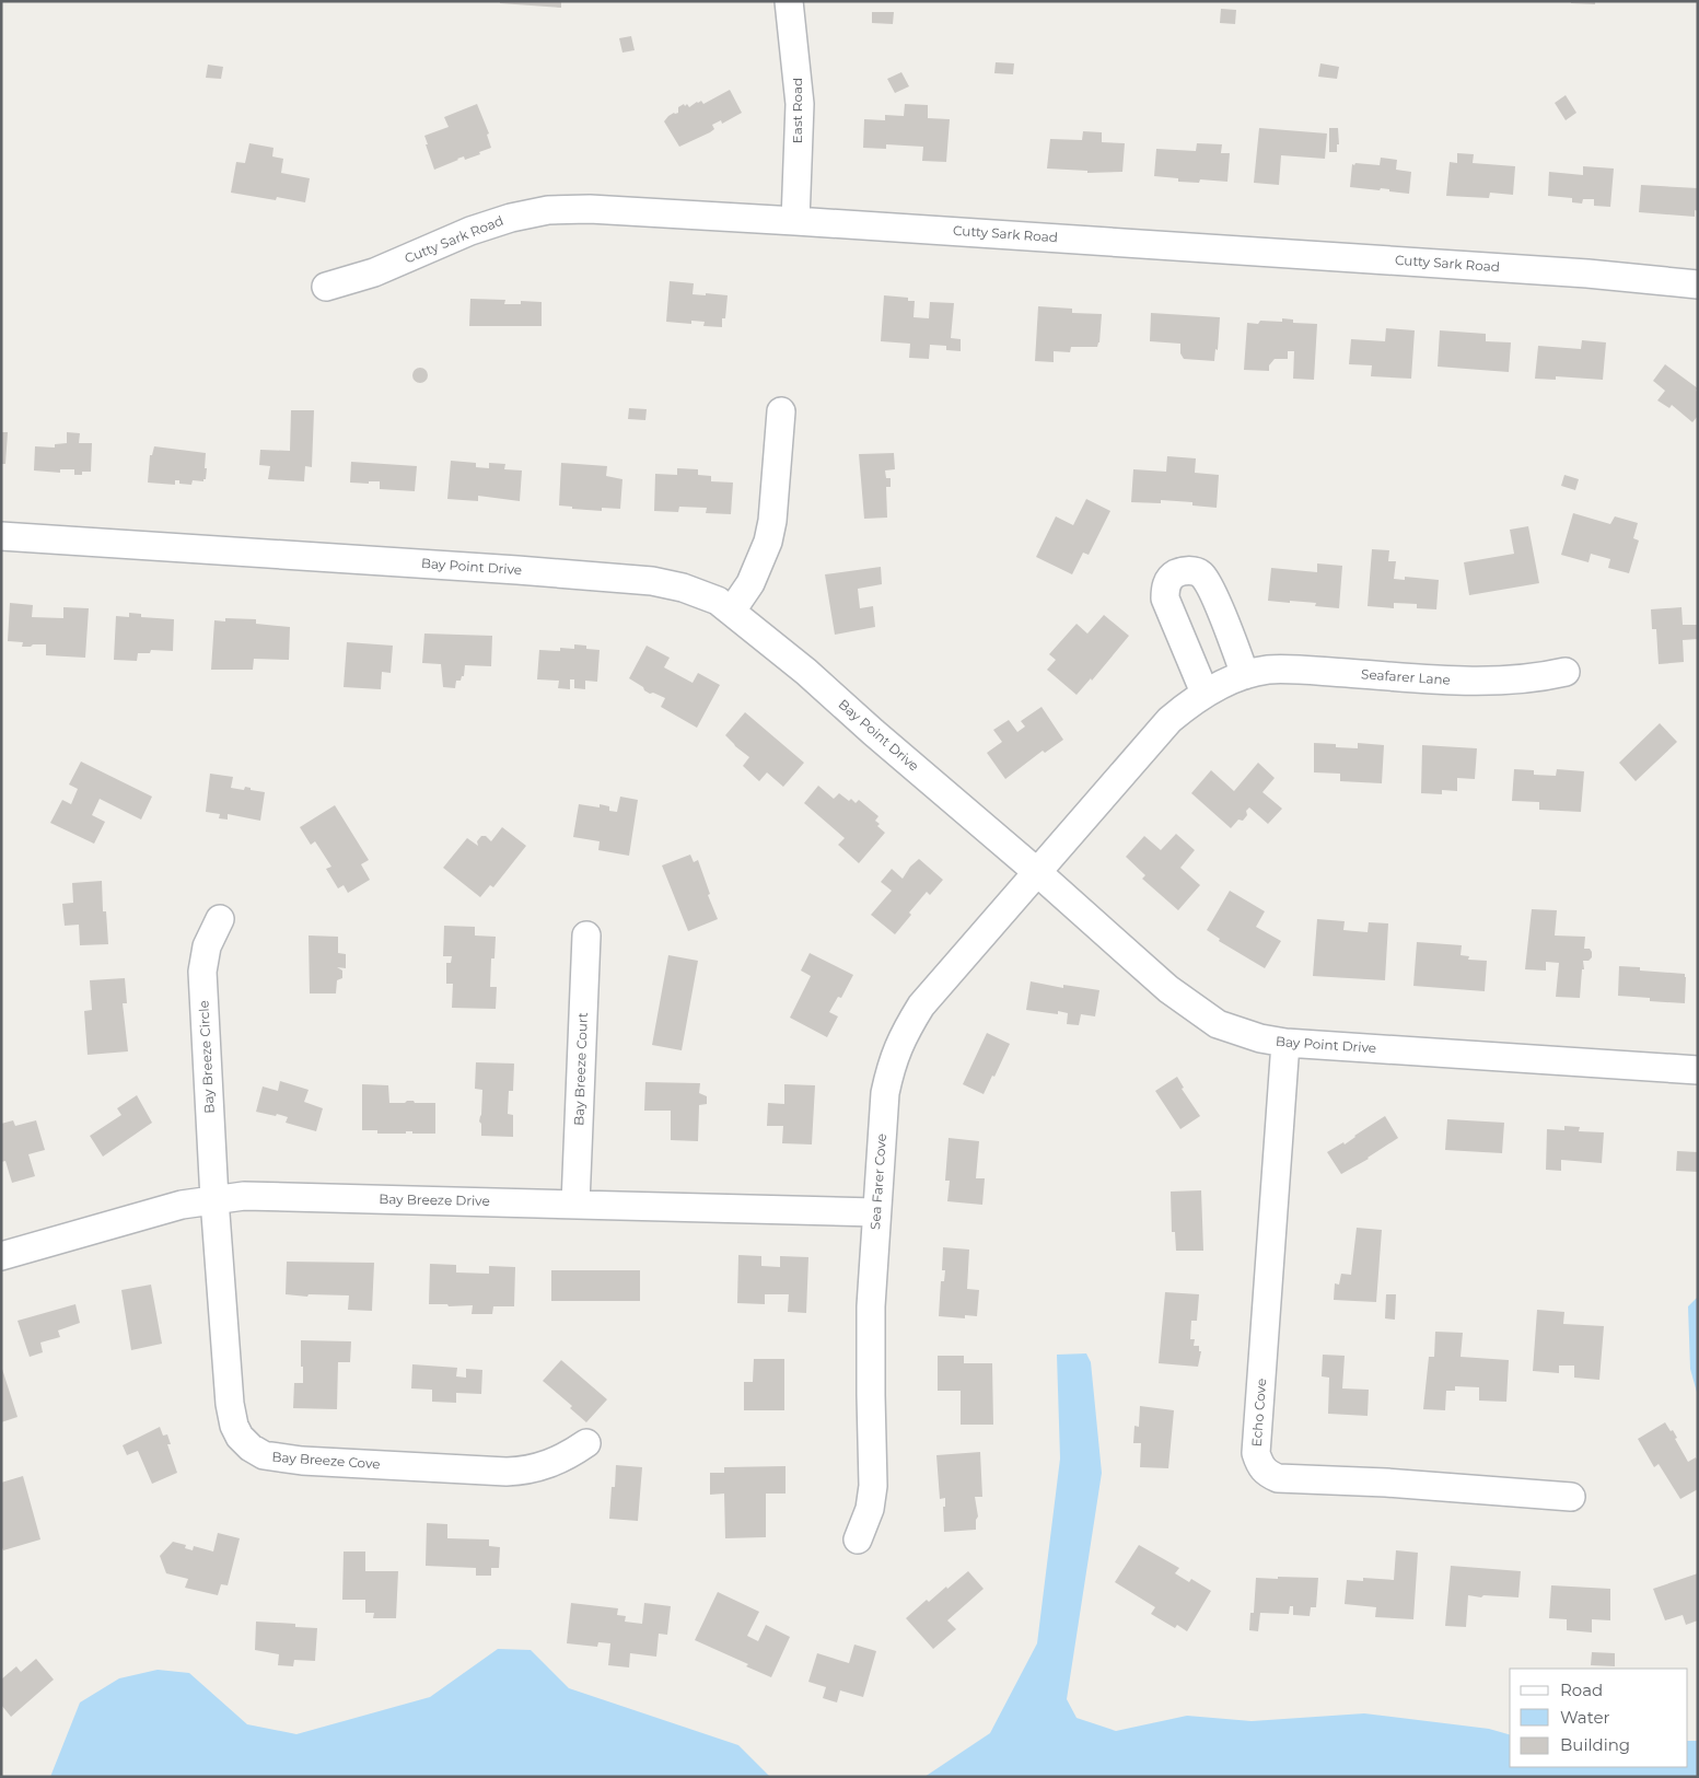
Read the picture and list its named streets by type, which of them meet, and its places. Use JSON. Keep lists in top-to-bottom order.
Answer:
{
  "streets": {
    "street": [
      "East Road",
      "Cutty Sark Road",
      "Bay Point Drive",
      "Seafarer Lane",
      "Bay Breeze Circle",
      "Bay Breeze Court",
      "Sea Farer Cove",
      "Bay Breeze Drive",
      "Echo Cove",
      "Bay Breeze Cove"
    ]
  },
  "crossings": [
    ["East Road", "Cutty Sark Road"],
    ["Bay Point Drive", "Seafarer Lane"],
    ["Bay Point Drive", "Sea Farer Cove"],
    ["Bay Point Drive", "Echo Cove"],
    ["Seafarer Lane", "Sea Farer Cove"],
    ["Bay Breeze Circle", "Bay Breeze Drive"],
    ["Bay Breeze Circle", "Bay Breeze Cove"],
    ["Bay Breeze Court", "Bay Breeze Drive"],
    ["Sea Farer Cove", "Bay Breeze Drive"],
    ["Bay Breeze Drive", "Bay Breeze Cove"]
  ],
  "legend": ["Road", "Water", "Building"]
}
